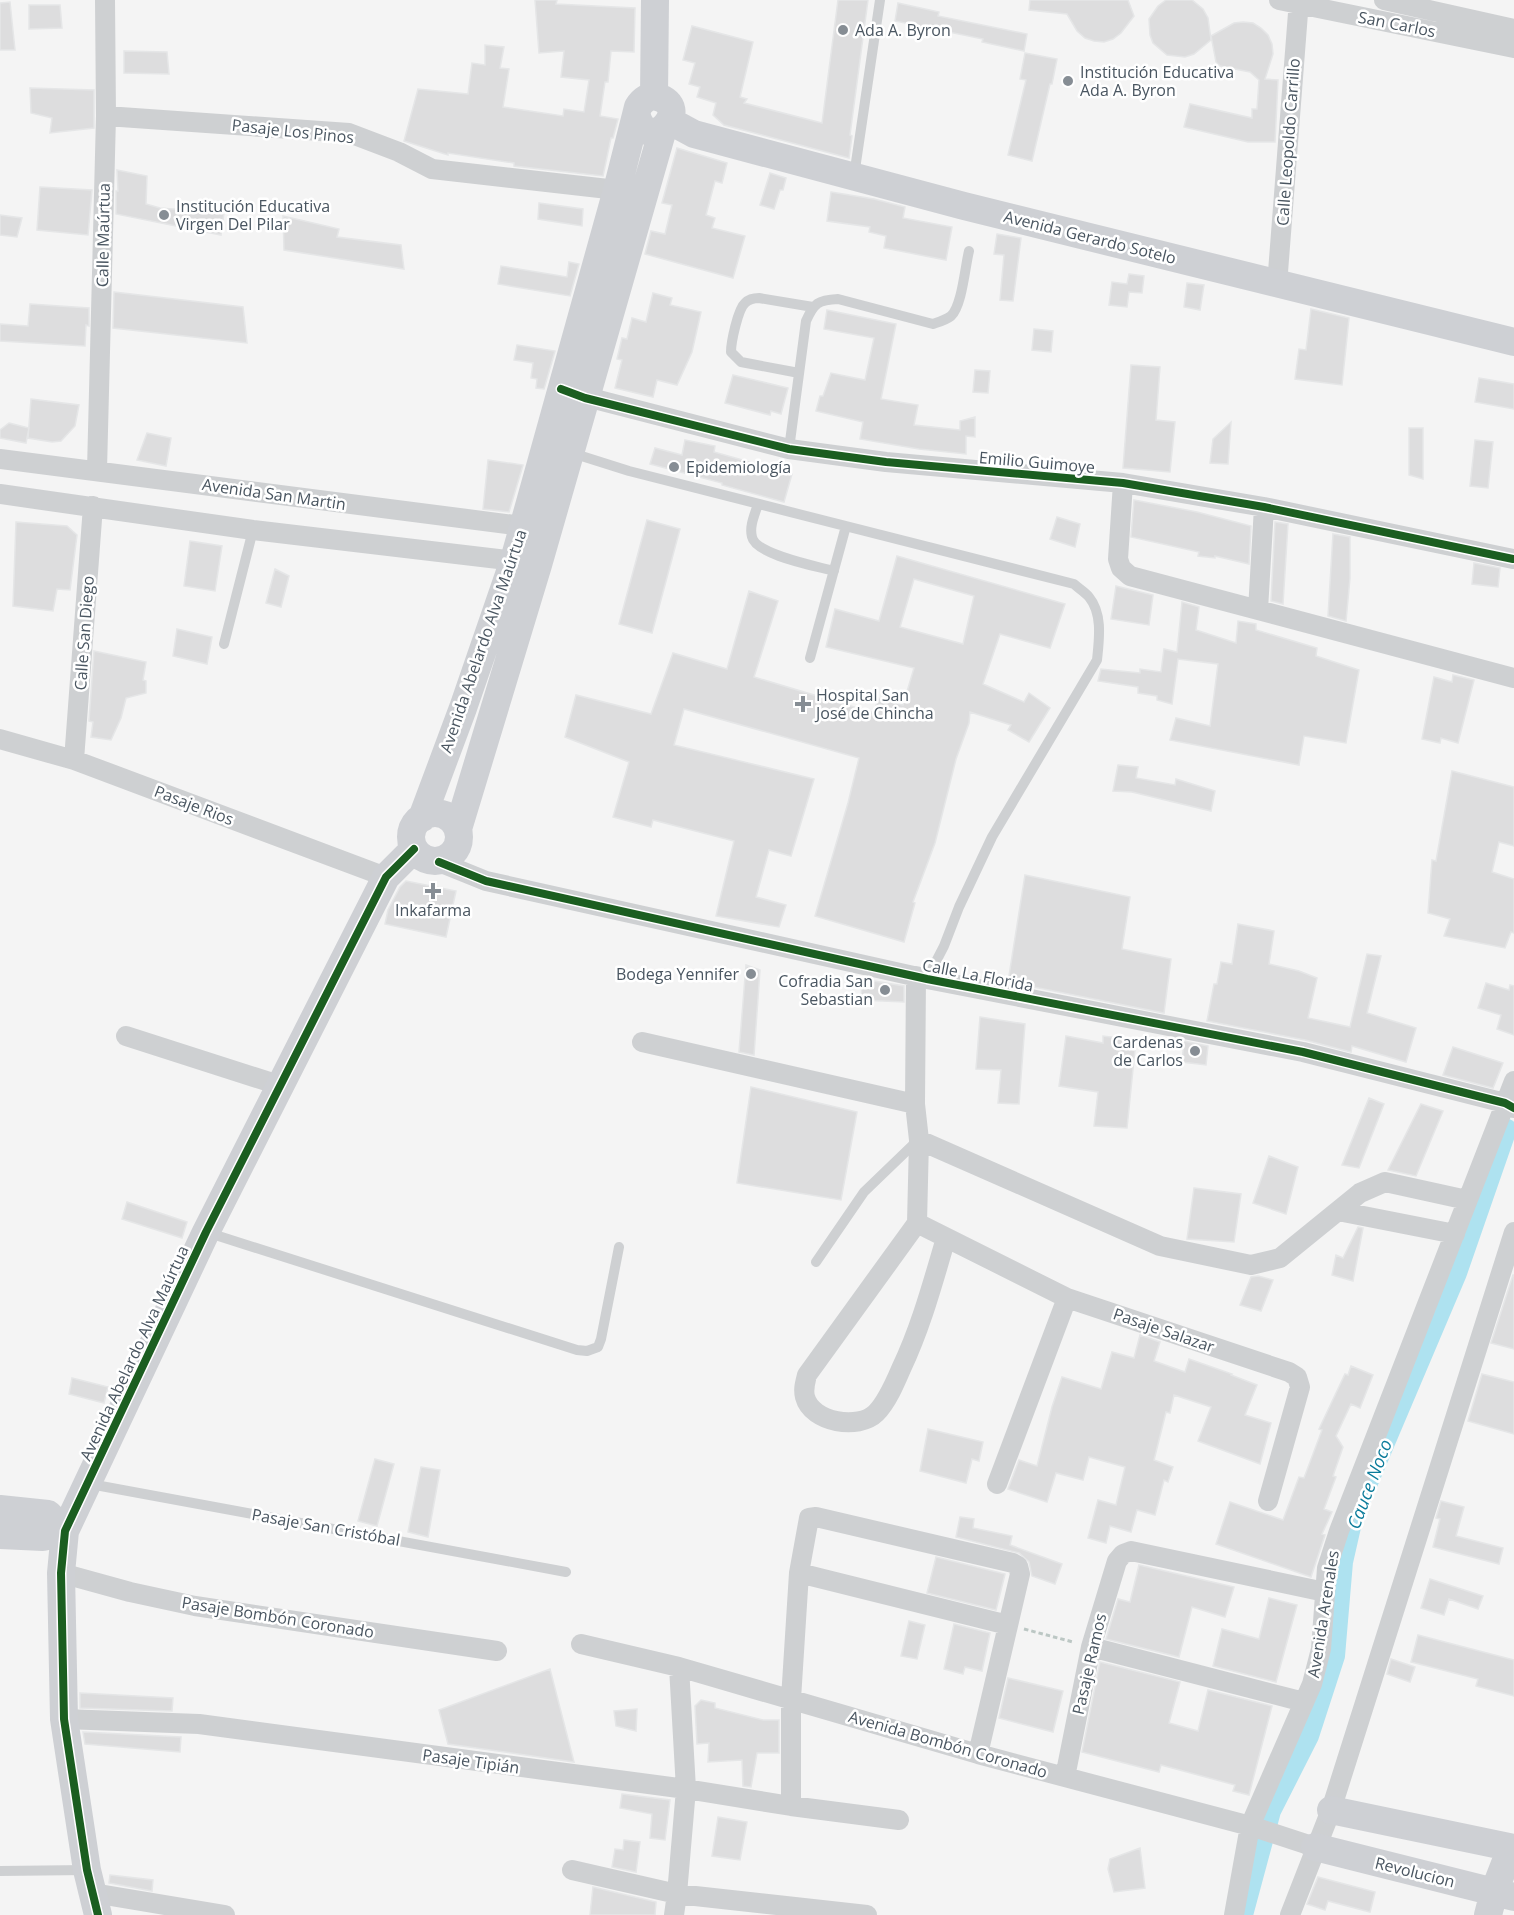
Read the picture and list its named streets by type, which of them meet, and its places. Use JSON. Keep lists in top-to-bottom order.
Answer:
{
  "streets": {
    "street": [
      "San Carlos",
      "Pasaje Los Pinos",
      "Calle Leopoldo Carrillo",
      "Calle Maúrtua",
      "Avenida Gerardo Sotelo",
      "Emilio Guimoye",
      "Avenida San Martin",
      "Calle San Diego",
      "Avenida Abelardo Alva Maúrtua",
      "Pasaje Rios",
      "Calle La Florida",
      "Pasaje Salazar",
      "Avenida Arenales",
      "Pasaje Bombón Coronado",
      "Pasaje Ramos",
      "Avenida Bombón Coronado",
      "Pasaje Tipián",
      "Revolucion"
    ],
    "lane": ["Pasaje San Cristóbal"]
  },
  "crossings": [
    ["San Carlos", "Calle Leopoldo Carrillo"],
    ["Pasaje Los Pinos", "Calle Maúrtua"],
    ["Pasaje Los Pinos", "Avenida Abelardo Alva Maúrtua"],
    ["Calle Leopoldo Carrillo", "Avenida Gerardo Sotelo"],
    ["Calle Maúrtua", "Avenida San Martin"],
    ["Avenida Gerardo Sotelo", "Avenida Abelardo Alva Maúrtua"],
    ["Emilio Guimoye", "Avenida Abelardo Alva Maúrtua"],
    ["Avenida San Martin", "Avenida Abelardo Alva Maúrtua"],
    ["Calle San Diego", "Pasaje Rios"],
    ["Avenida Abelardo Alva Maúrtua", "Pasaje Rios"],
    ["Avenida Abelardo Alva Maúrtua", "Calle La Florida"],
    ["Avenida Abelardo Alva Maúrtua", "Pasaje San Cristóbal"],
    ["Avenida Abelardo Alva Maúrtua", "Pasaje Bombón Coronado"],
    ["Avenida Abelardo Alva Maúrtua", "Pasaje Tipián"],
    ["Calle La Florida", "Avenida Arenales"],
    ["Avenida Arenales", "Pasaje Ramos"],
    ["Avenida Arenales", "Avenida Bombón Coronado"],
    ["Pasaje Ramos", "Avenida Bombón Coronado"],
    ["Avenida Bombón Coronado", "Revolucion"]
  ],
  "water": ["Cauce Noco"],
  "places": {
    "other": [
      "Ada A. Byron",
      "Institución Educativa Ada A. Byron",
      "Institución Educativa Virgen Del Pilar",
      "Epidemiología",
      "Bodega Yennifer",
      "Cofradia San Sebastian",
      "Cardenas de Carlos"
    ],
    "health": ["Hospital San José de Chincha", "Inkafarma"]
  }
}
